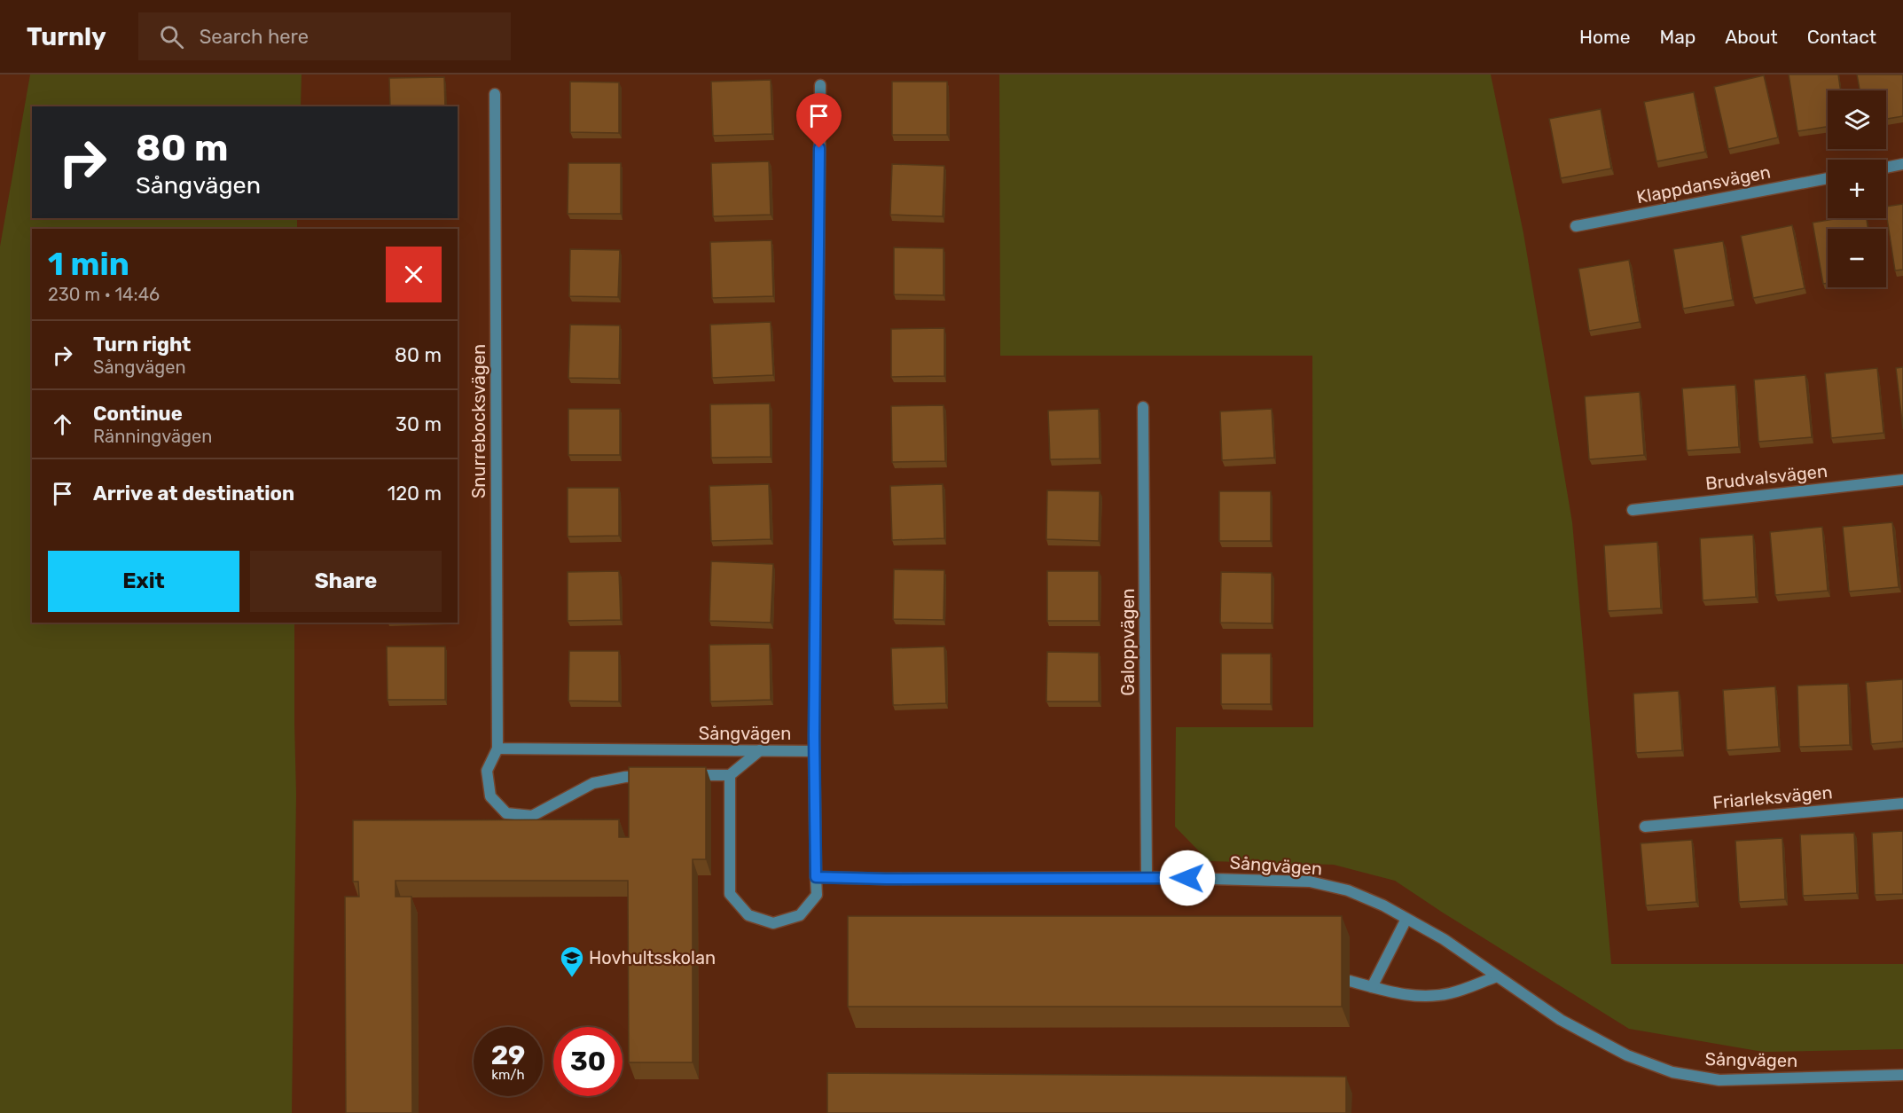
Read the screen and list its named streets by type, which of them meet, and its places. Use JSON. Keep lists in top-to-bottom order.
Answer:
{
  "streets": {
    "street": [
      "Klappdansvägen",
      "Snurrebocksvägen",
      "Brudvalsvägen",
      "Galoppvägen",
      "Sångvägen",
      "Friarleksvägen"
    ]
  },
  "crossings": [
    ["Snurrebocksvägen", "Sångvägen"],
    ["Galoppvägen", "Sångvägen"]
  ],
  "places": {
    "school or university": ["Hovhultsskolan"]
  },
  "page": {
    "header": "Turnly",
    "search": "Search here",
    "nav": [
      "Home",
      "Map",
      "About",
      "Contact"
    ],
    "map_buttons": ["+", "−"],
    "turn": ["80 m", "Sångvägen"],
    "heading": ["1 min", "230 m · 14:46"],
    "list": [
      {
        "name": "Turn right",
        "note": "Sångvägen",
        "value": "80 m"
      },
      {
        "name": "Continue",
        "note": "Ränningvägen",
        "value": "30 m"
      },
      {
        "name": "Arrive at destination",
        "value": "120 m"
      }
    ],
    "buttons": ["Exit", "Share"],
    "speed": "29 km/h",
    "limit": "30"
  }
}
